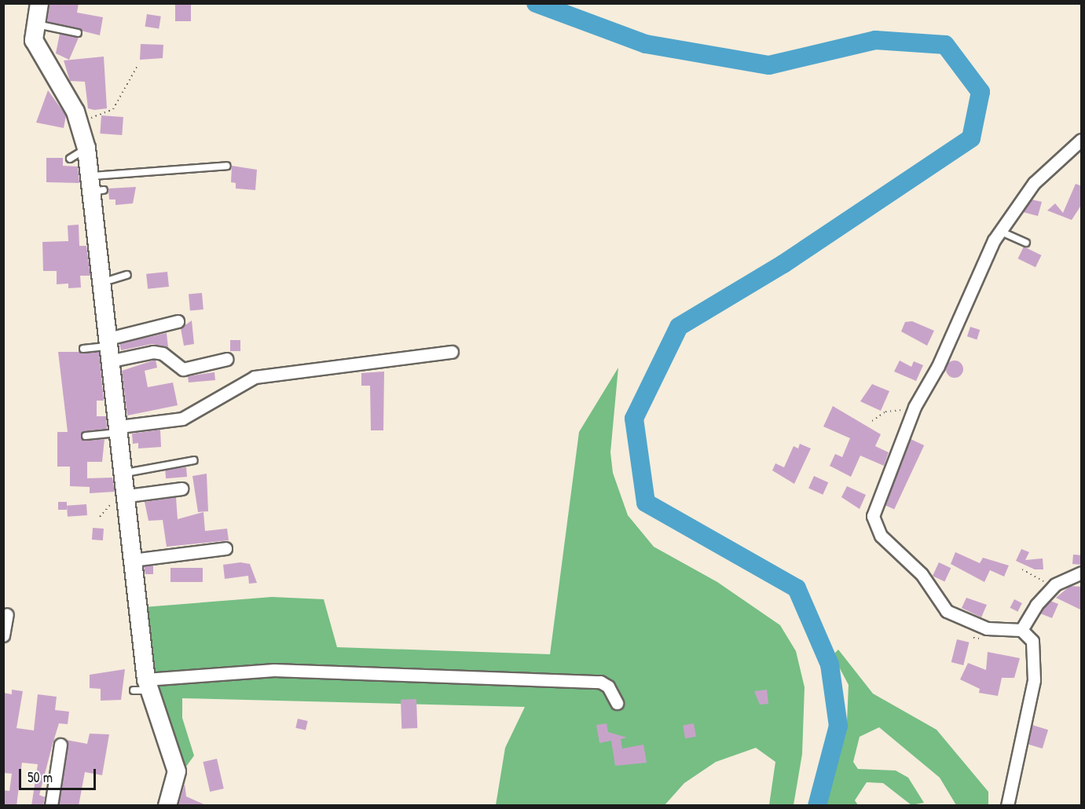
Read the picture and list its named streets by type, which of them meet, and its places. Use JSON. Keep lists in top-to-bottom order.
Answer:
{
  "scale_bar": "50 m"
}
